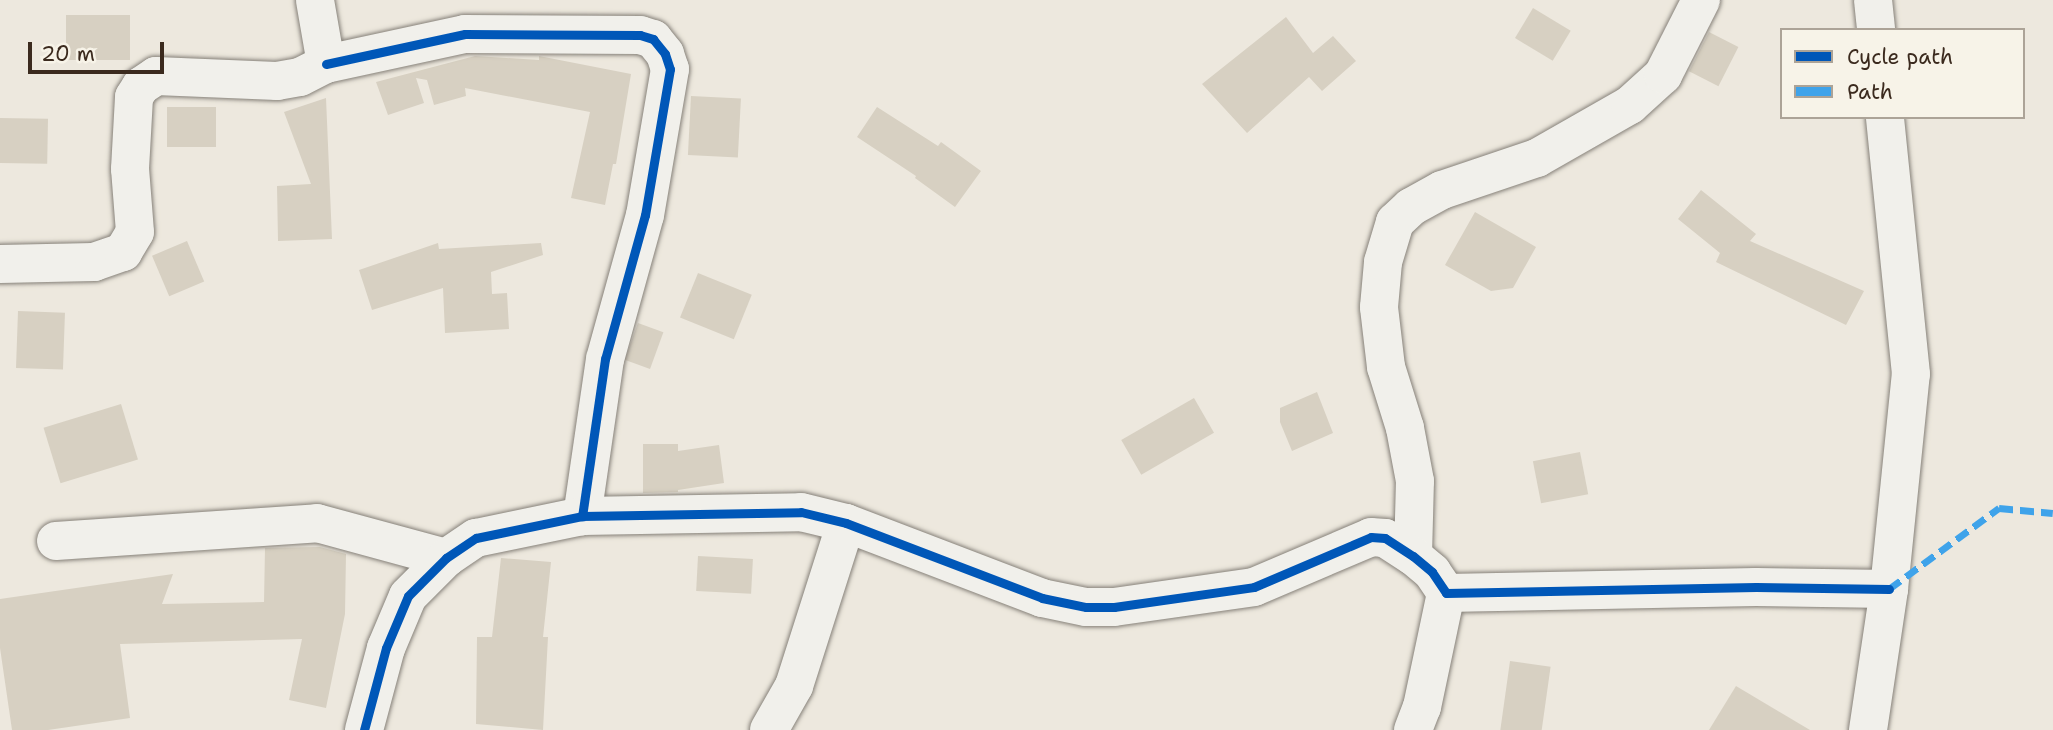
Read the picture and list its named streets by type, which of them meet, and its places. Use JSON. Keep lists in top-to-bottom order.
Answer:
{
  "legend": ["Cycle path", "Path"],
  "scale_bar": "20 m"
}
